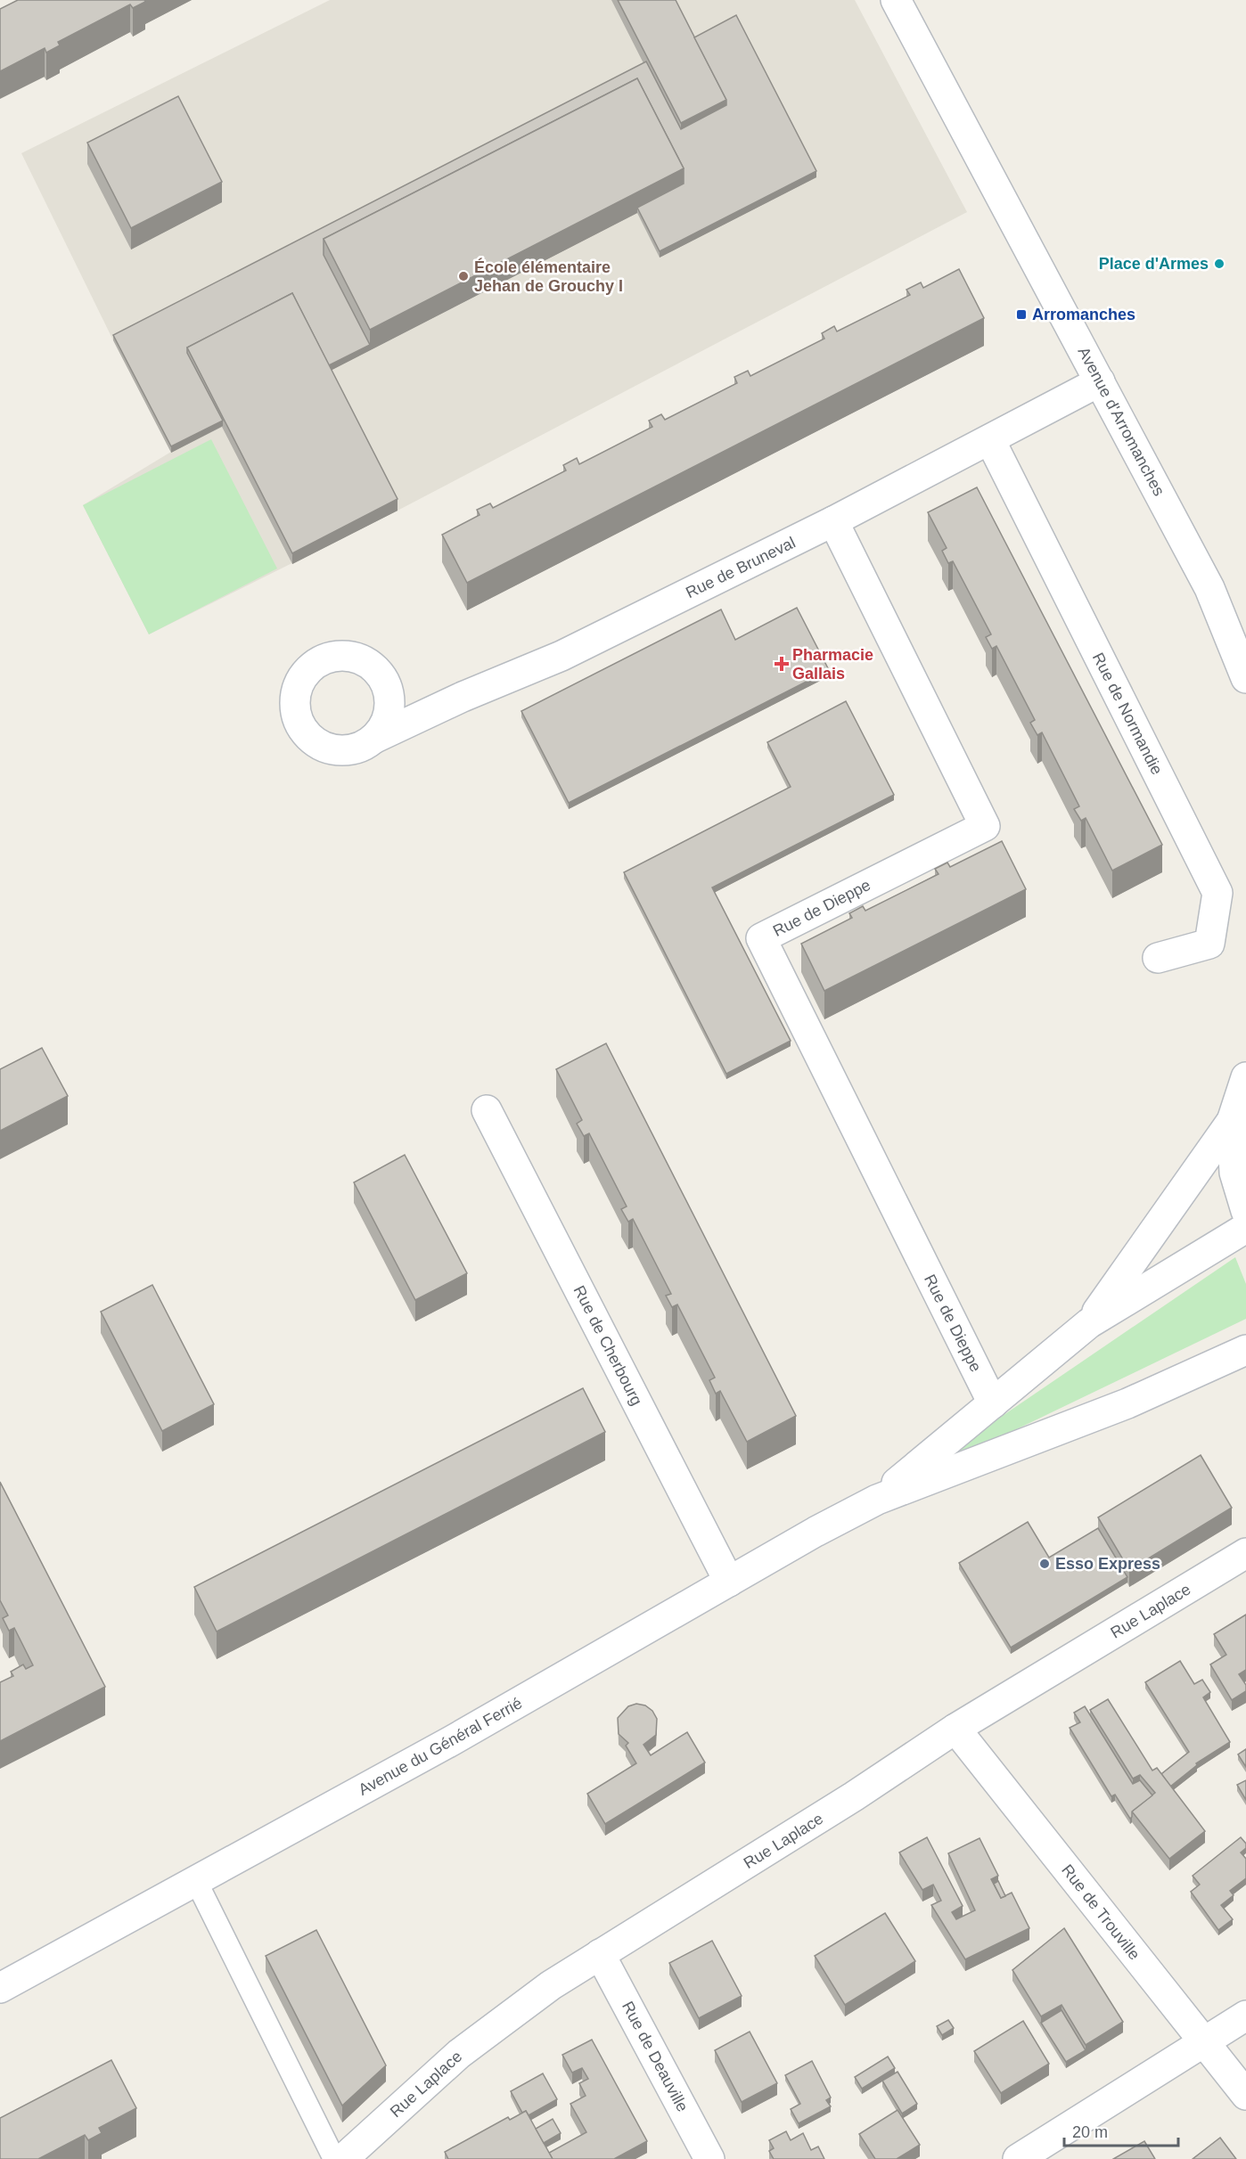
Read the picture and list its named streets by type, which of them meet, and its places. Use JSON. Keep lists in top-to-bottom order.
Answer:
{
  "streets": {
    "street": [
      "Avenue d'Arromanches",
      "Rue de Bruneval",
      "Rue de Normandie",
      "Rue de Dieppe",
      "Rue de Cherbourg",
      "Rue Laplace",
      "Avenue du Général Ferrié",
      "Rue de Trouville",
      "Rue de Deauville"
    ]
  },
  "crossings": [
    ["Avenue d'Arromanches", "Rue de Bruneval"],
    ["Rue de Bruneval", "Rue de Normandie"],
    ["Rue de Bruneval", "Rue de Dieppe"],
    ["Rue de Cherbourg", "Avenue du Général Ferrié"],
    ["Rue Laplace", "Rue de Trouville"],
    ["Rue Laplace", "Rue de Deauville"]
  ],
  "places": {
    "other": ["Place d'Armes", "École élémentaire Jehan de Grouchy I", "Esso Express"],
    "transit": ["Arromanches"],
    "health": ["Pharmacie Gallais"]
  },
  "scale_bar": "20 m"
}
